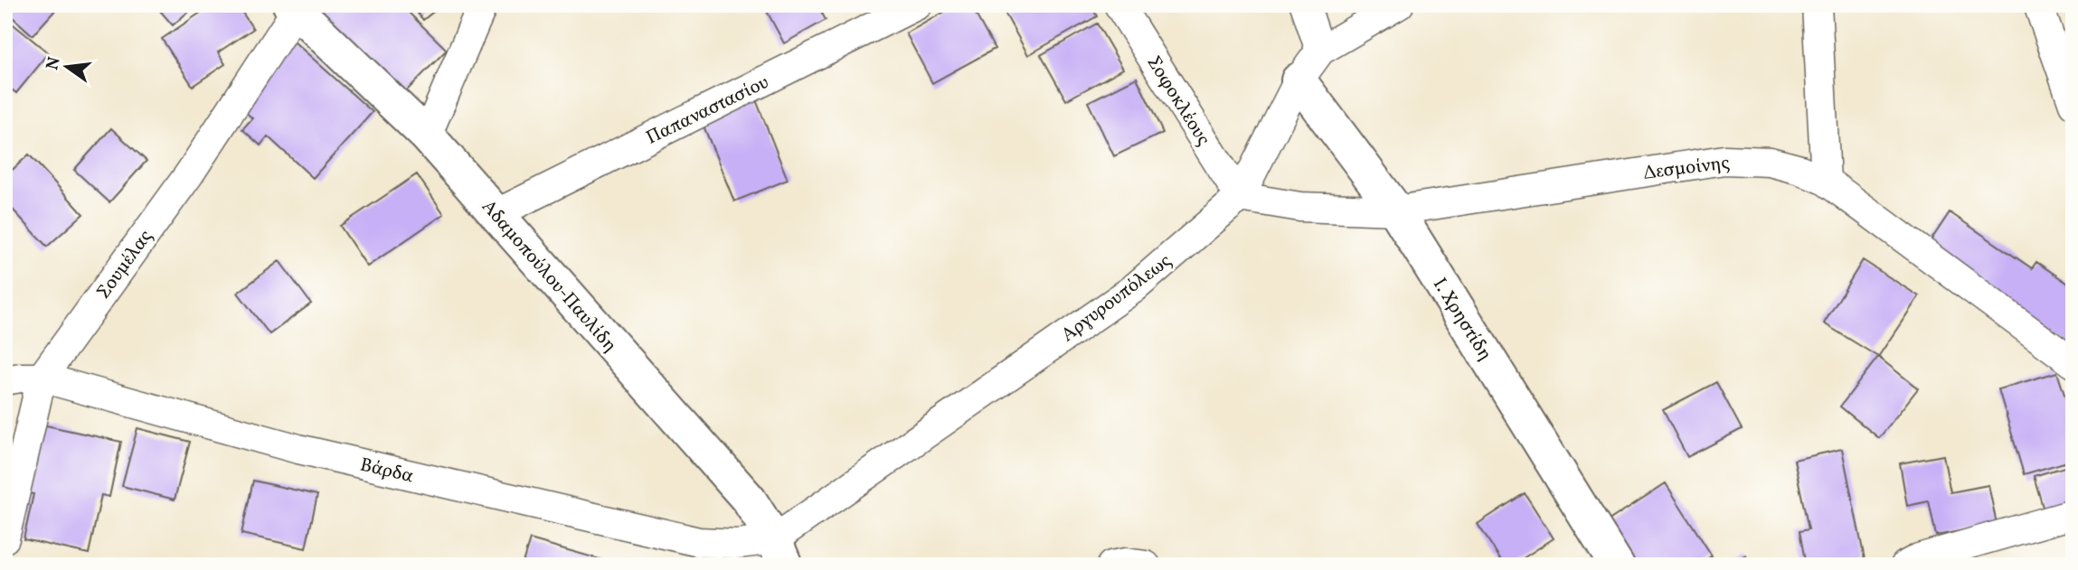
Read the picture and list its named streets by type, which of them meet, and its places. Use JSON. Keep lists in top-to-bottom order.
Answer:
{
  "streets": {
    "street": [
      "Σοφοκλέους",
      "Παπαναστασίου",
      "Δεσμοίνης",
      "Σουμέλας",
      "Αδαμοπούλου-Παυλίδη",
      "Αργυρουπόλεως",
      "Ι. Χρηστίδη",
      "Βάρδα"
    ]
  },
  "crossings": [
    ["Σοφοκλέους", "Δεσμοίνης"],
    ["Σοφοκλέους", "Αργυρουπόλεως"],
    ["Παπαναστασίου", "Αδαμοπούλου-Παυλίδη"],
    ["Δεσμοίνης", "Αργυρουπόλεως"],
    ["Δεσμοίνης", "Ι. Χρηστίδη"],
    ["Σουμέλας", "Αδαμοπούλου-Παυλίδη"],
    ["Σουμέλας", "Βάρδα"],
    ["Αδαμοπούλου-Παυλίδη", "Αργυρουπόλεως"],
    ["Αδαμοπούλου-Παυλίδη", "Βάρδα"],
    ["Αργυρουπόλεως", "Ι. Χρηστίδη"],
    ["Αργυρουπόλεως", "Βάρδα"]
  ],
  "north": "left"
}
